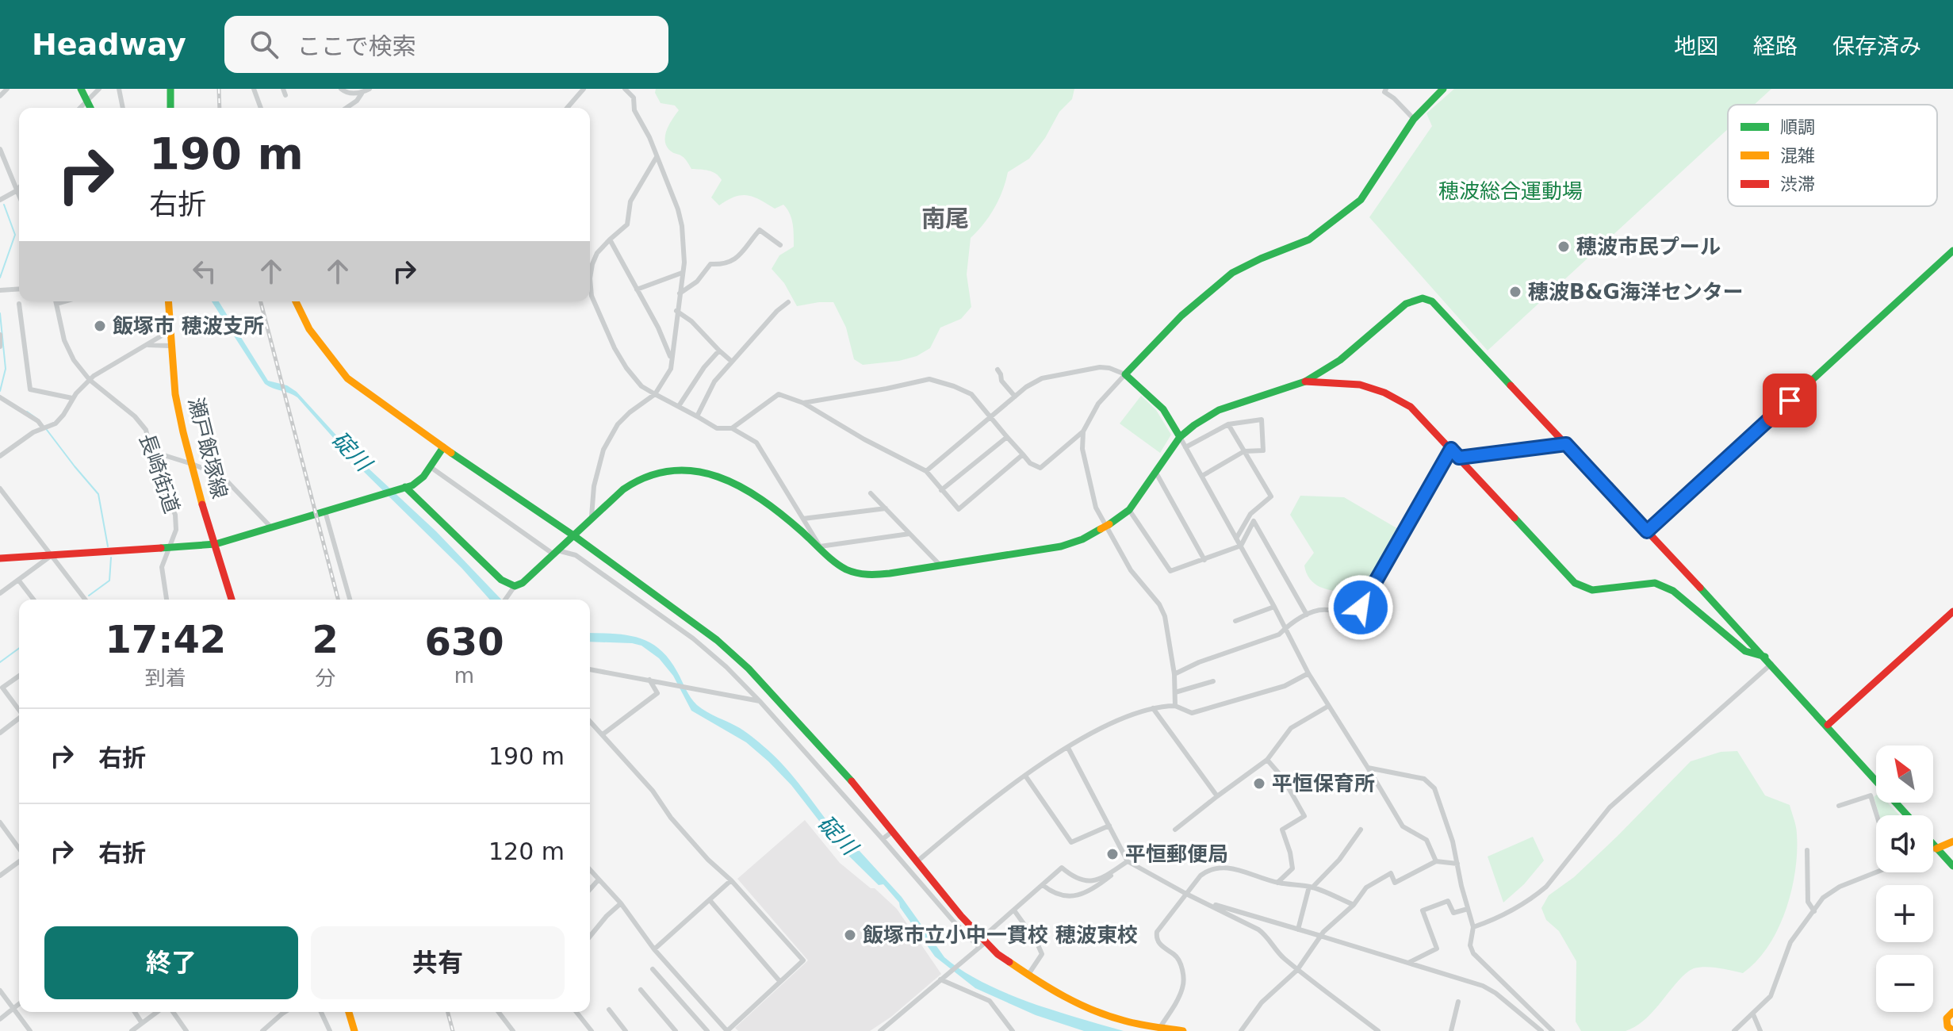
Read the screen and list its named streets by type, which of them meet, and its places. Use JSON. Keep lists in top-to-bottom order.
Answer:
{
  "streets": {
    "street": ["瀬戸飯塚線", "長崎街道"]
  },
  "districts": ["南尾"],
  "water": ["碇川"],
  "parks": ["穂波総合運動場"],
  "places": [
    "穂波市民プール",
    "穂波B&G海洋センター",
    "飯塚市 穂波支所",
    "平恒保育所",
    "平恒郵便局",
    "飯塚市立小中一貫校 穂波東校"
  ],
  "legend": ["順調", "混雑", "渋滞"],
  "north": "top left",
  "page": {
    "header": "Headway",
    "search": "ここで検索",
    "nav": ["地図", "経路", "保存済み"],
    "turn": ["190 m", "右折"],
    "eta": [
      "17:42",
      "到着",
      "2",
      "分",
      "630",
      "m"
    ],
    "list": [
      {
        "name": "右折",
        "value": "190 m"
      },
      {
        "name": "右折",
        "value": "120 m"
      }
    ],
    "map_buttons": ["+", "−"],
    "buttons": ["終了", "共有"]
  }
}
